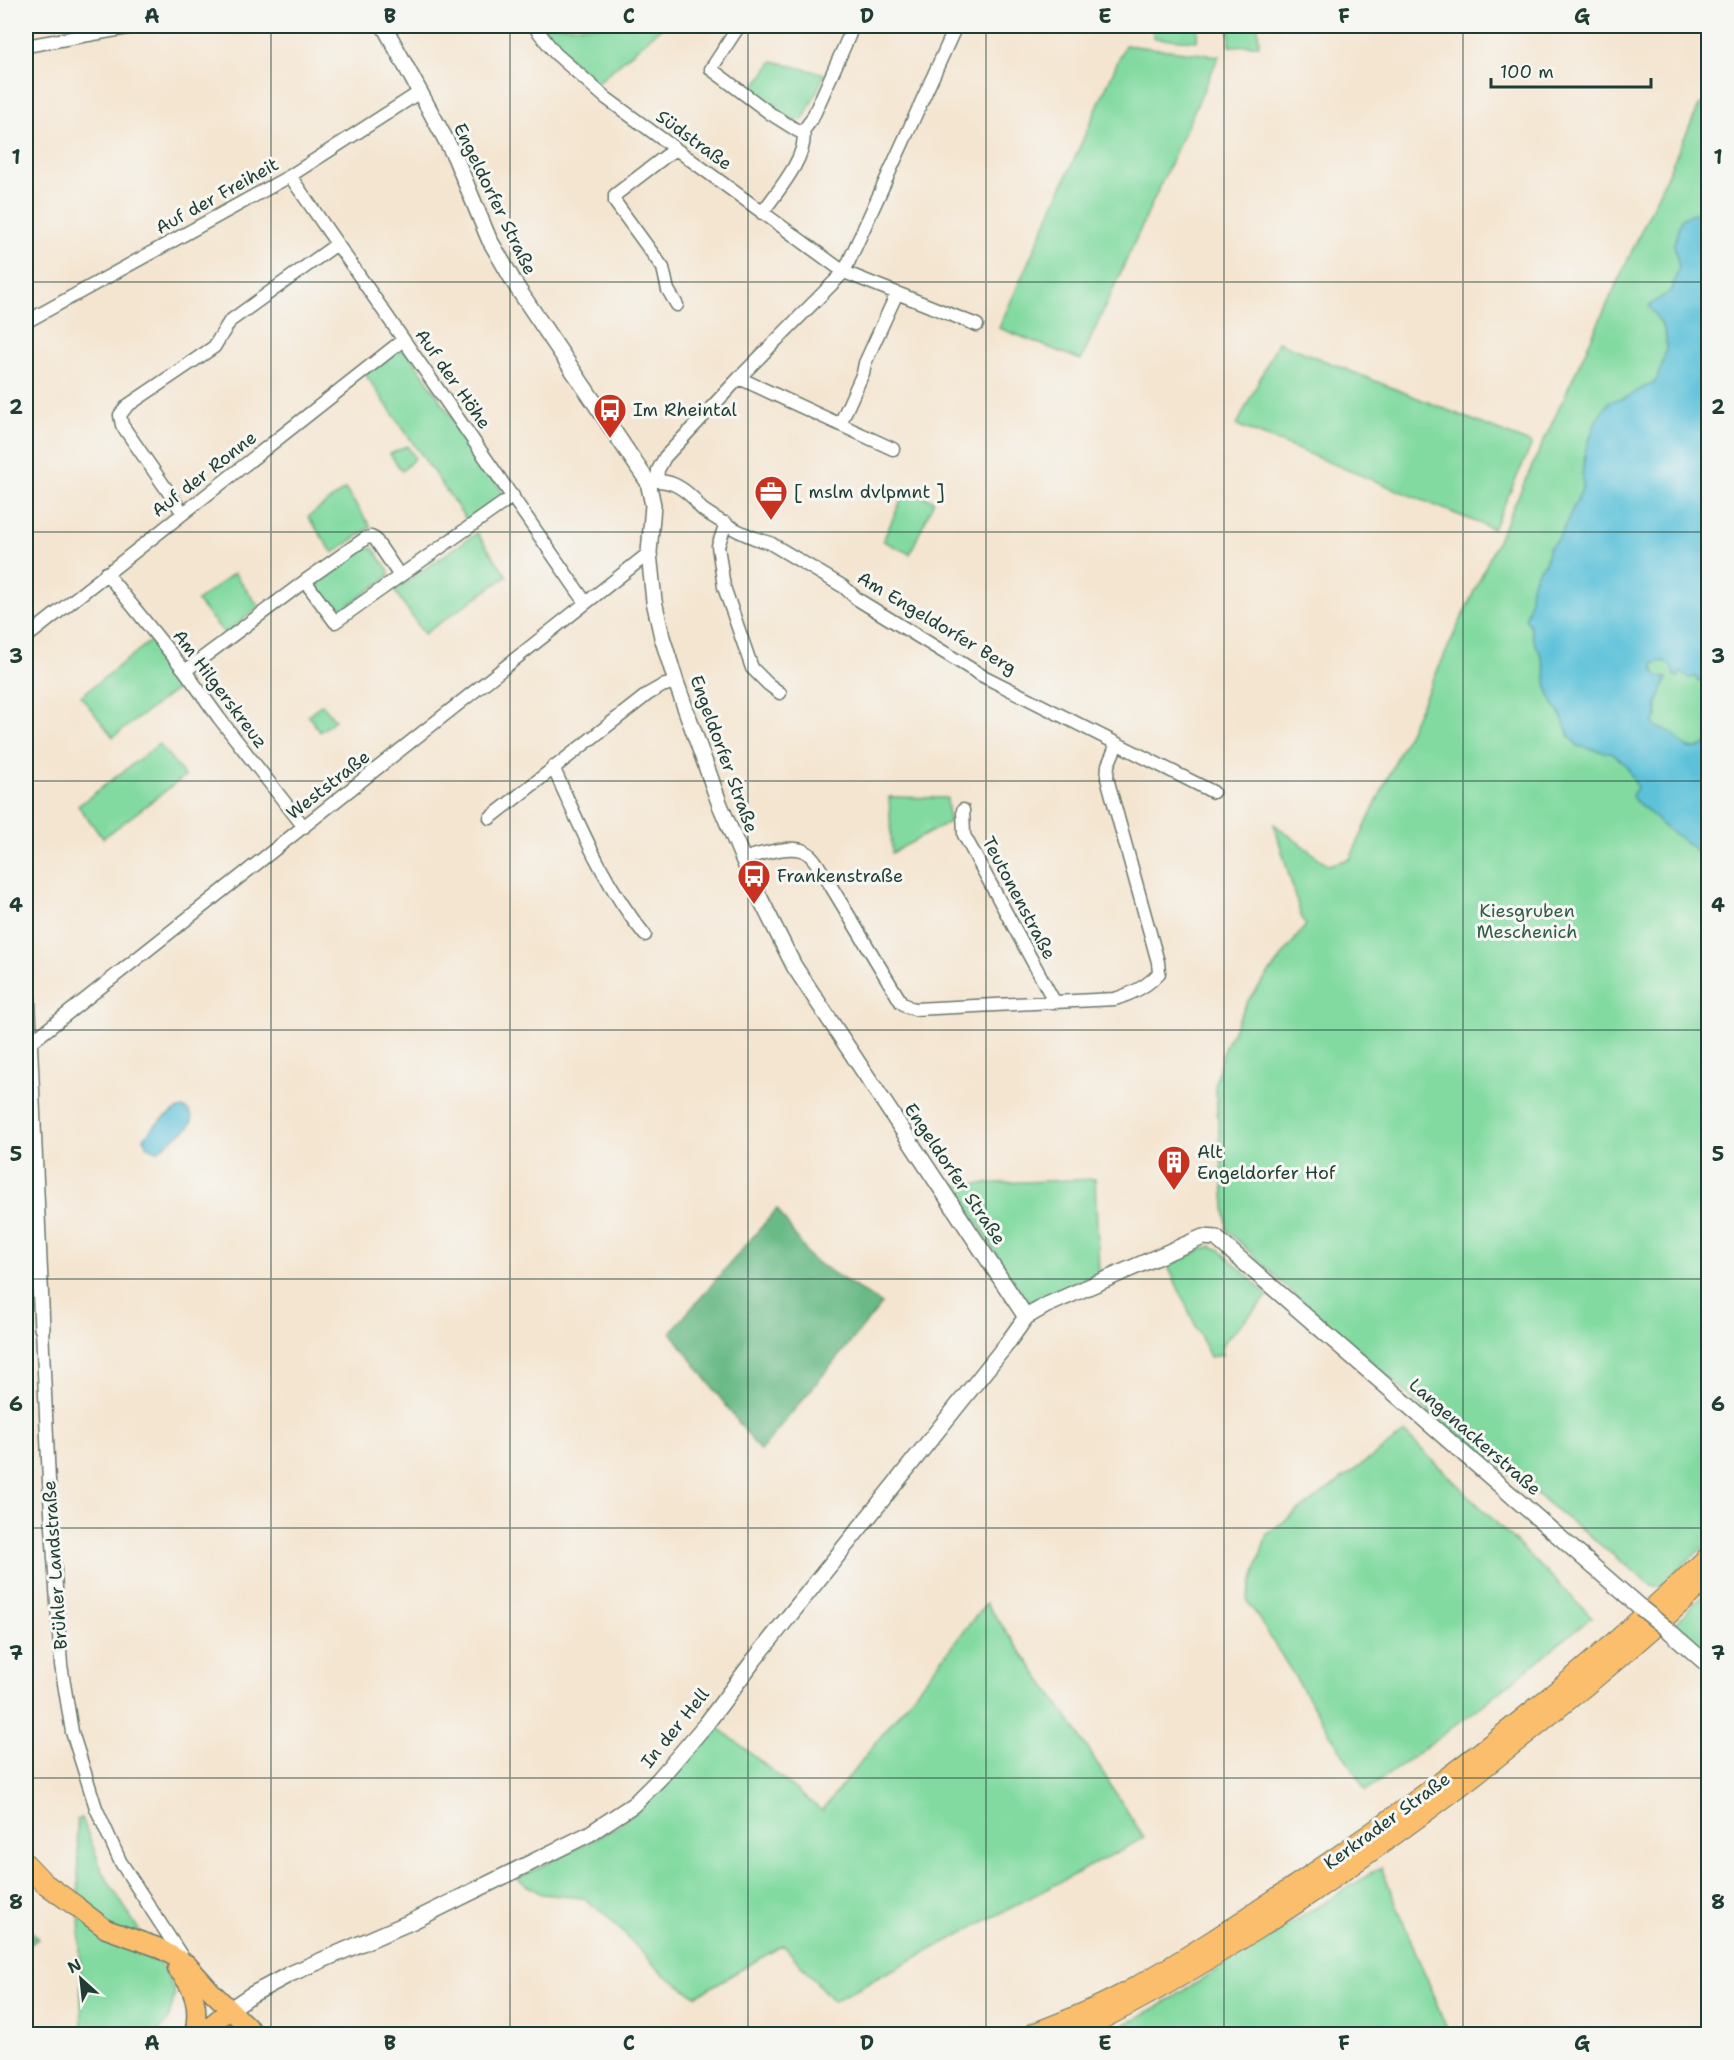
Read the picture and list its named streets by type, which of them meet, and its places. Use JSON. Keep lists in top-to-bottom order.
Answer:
{
  "streets": {
    "highway": ["Kerkrader Straße"],
    "main road": ["Brühler Landstraße"],
    "street": [
      "Südstraße",
      "Auf der Freiheit",
      "Engeldorfer Straße",
      "Auf der Höhe",
      "Auf der Ronne",
      "Am Engeldorfer Berg",
      "Am Hilgerskreuz",
      "Weststraße",
      "Teutonenstraße",
      "Langenackerstraße",
      "In der Hell"
    ]
  },
  "crossings": [
    ["Auf der Freiheit", "Engeldorfer Straße"],
    ["Auf der Freiheit", "Auf der Höhe"],
    ["Engeldorfer Straße", "Am Engeldorfer Berg"],
    ["Engeldorfer Straße", "Weststraße"],
    ["Engeldorfer Straße", "Langenackerstraße"],
    ["Engeldorfer Straße", "In der Hell"],
    ["Auf der Höhe", "Auf der Ronne"],
    ["Auf der Höhe", "Weststraße"],
    ["Auf der Ronne", "Am Hilgerskreuz"],
    ["Am Hilgerskreuz", "Weststraße"],
    ["Weststraße", "Brühler Landstraße"],
    ["Langenackerstraße", "In der Hell"],
    ["Brühler Landstraße", "In der Hell"]
  ],
  "parks": ["Kiesgruben Meschenich"],
  "places": {
    "bus stop": ["Im Rheintal", "Frankenstraße"],
    "office": ["[ mslm dvlpmnt ]"],
    "building": ["Alt Engeldorfer Hof"]
  },
  "scale_bar": "100 m",
  "north": "top left",
  "grid": {
    "columns": [
      "A",
      "B",
      "C",
      "D",
      "E",
      "F",
      "G"
    ],
    "rows": [
      "1",
      "2",
      "3",
      "4",
      "5",
      "6",
      "7",
      "8"
    ]
  }
}
